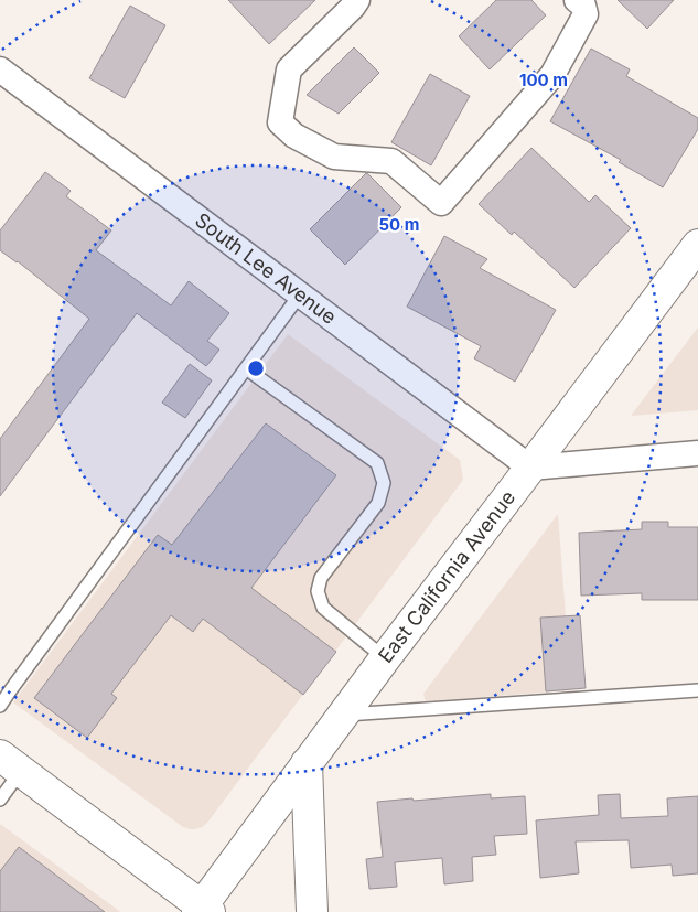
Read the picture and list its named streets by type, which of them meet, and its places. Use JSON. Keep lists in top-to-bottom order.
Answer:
{
  "streets": {
    "main road": ["East California Avenue"],
    "street": ["South Lee Avenue"]
  },
  "crossings": [
    ["South Lee Avenue", "East California Avenue"]
  ],
  "rings": ["100 m", "50 m"]
}
